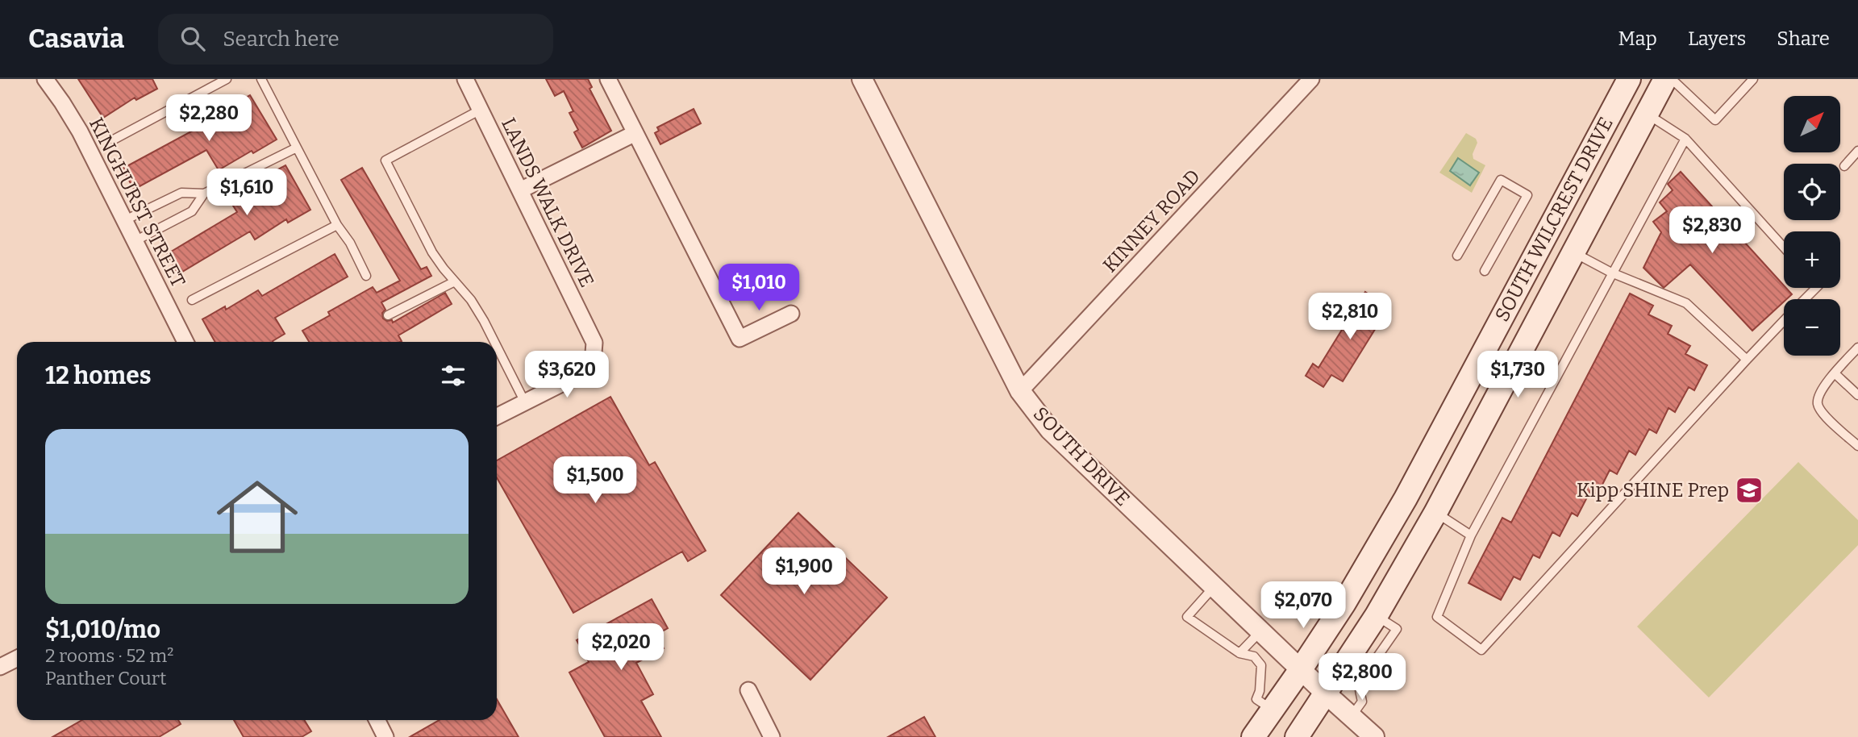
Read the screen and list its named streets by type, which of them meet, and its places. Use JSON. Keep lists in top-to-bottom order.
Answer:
{
  "streets": {
    "main road": ["SOUTH WILCREST DRIVE"],
    "street": [
      "KINGHURST STREET",
      "LANDS WALK DRIVE",
      "KINNEY ROAD",
      "SOUTH DRIVE"
    ]
  },
  "crossings": [
    ["SOUTH WILCREST DRIVE", "SOUTH DRIVE"],
    ["KINNEY ROAD", "SOUTH DRIVE"]
  ],
  "places": {
    "school or university": ["Kipp SHINE Prep"]
  },
  "north": "top right",
  "page": {
    "header": "Casavia",
    "search": "Search here",
    "nav": ["Map", "Layers", "Share"],
    "price": [
      "$2,280",
      "$1,610",
      "$2,830",
      "$1,010",
      "$2,810",
      "$3,620",
      "$1,730",
      "$1,500",
      "$1,900",
      "$2,070",
      "$2,020",
      "$2,800"
    ],
    "map_buttons": ["+", "−"],
    "heading": "12 homes",
    "list": [
      {
        "name": "$1,010/mo",
        "note": "2 rooms · 52 m² · Panther Court"
      }
    ]
  }
}
